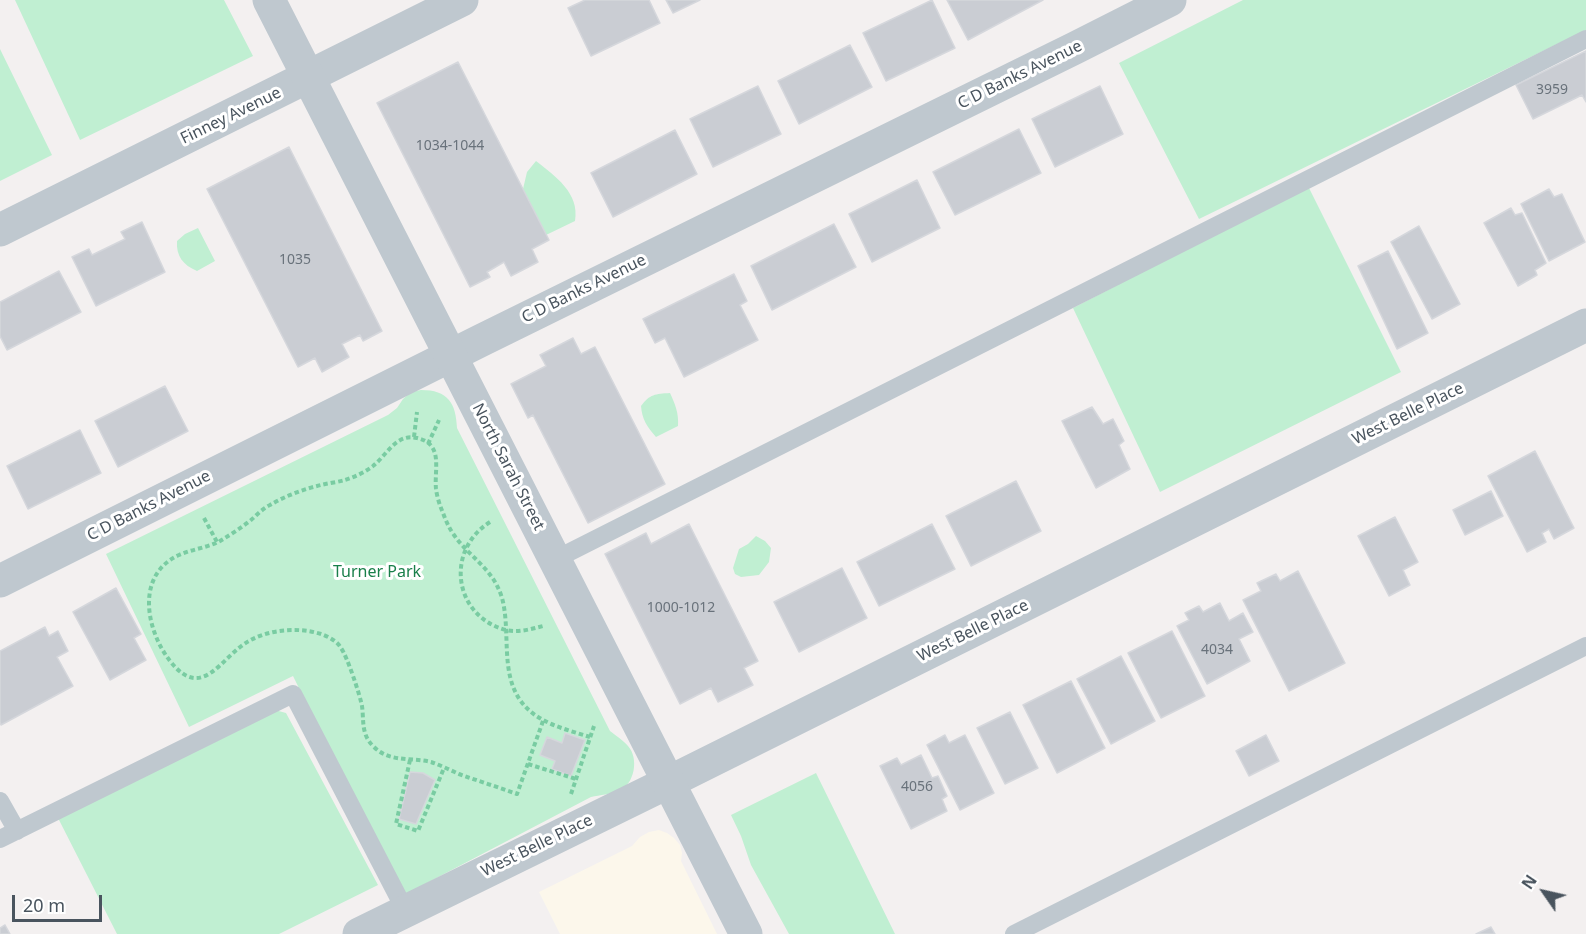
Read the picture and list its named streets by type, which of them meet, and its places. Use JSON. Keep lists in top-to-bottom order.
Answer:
{
  "streets": {
    "street": [
      "C D Banks Avenue",
      "Finney Avenue",
      "West Belle Place",
      "North Sarah Street"
    ]
  },
  "crossings": [
    ["C D Banks Avenue", "North Sarah Street"],
    ["Finney Avenue", "North Sarah Street"],
    ["West Belle Place", "North Sarah Street"]
  ],
  "parks": ["Turner Park"],
  "house_numbers": [
    "3959",
    "1034-1044",
    "1035",
    "1000-1012",
    "4034",
    "4056"
  ],
  "scale_bar": "20 m",
  "north": "top left"
}
